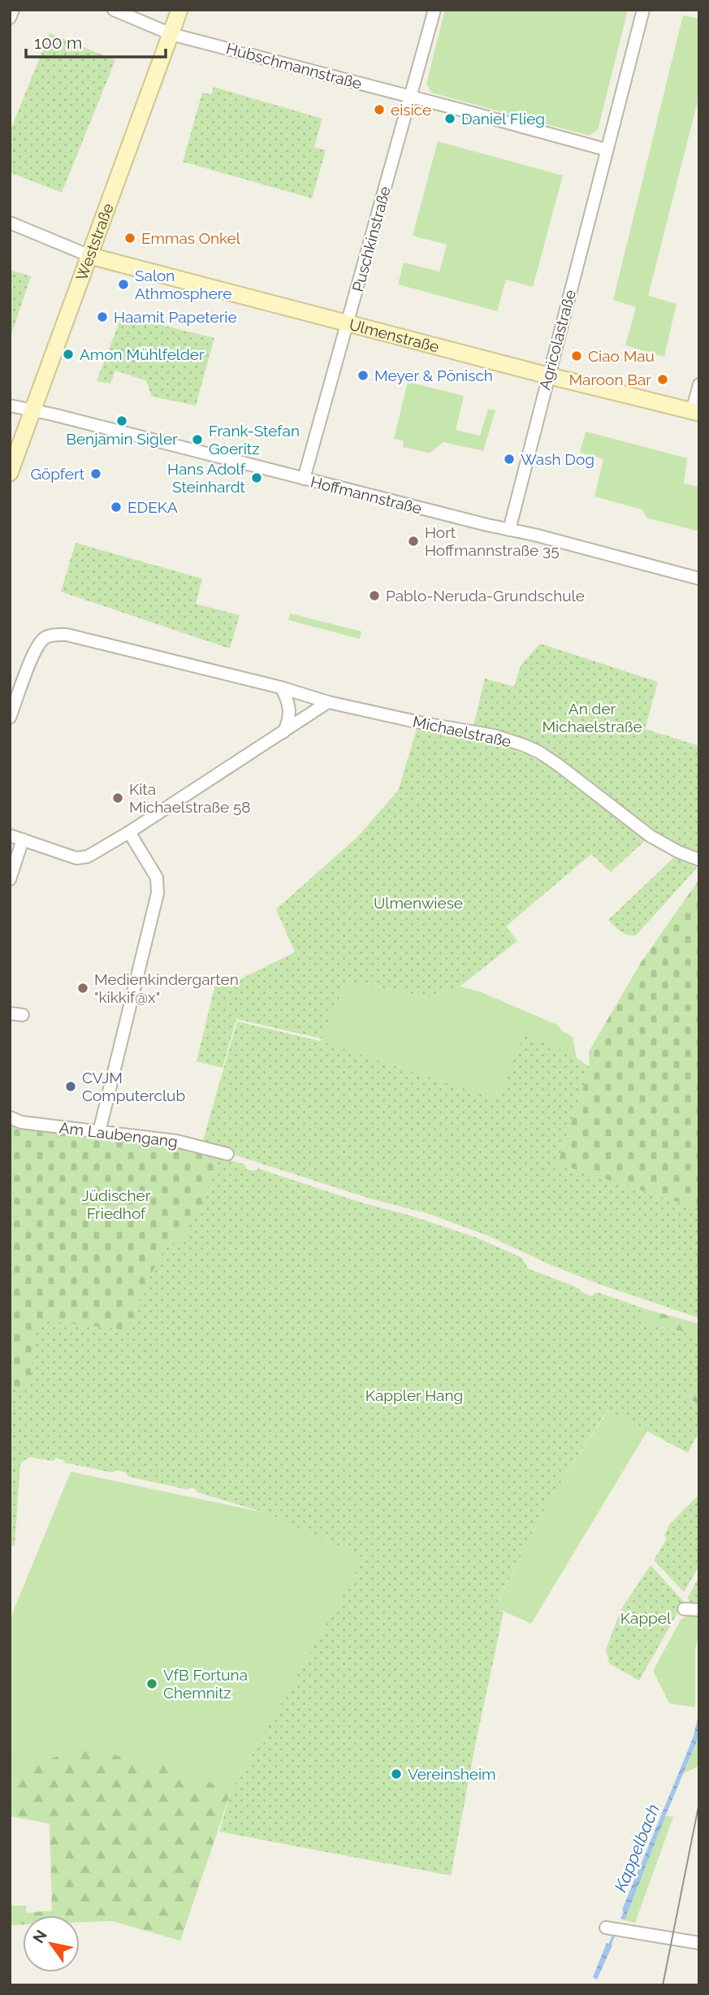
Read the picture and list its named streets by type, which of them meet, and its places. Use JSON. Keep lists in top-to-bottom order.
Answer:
{
  "streets": {
    "street": [
      "Hübschmannstraße",
      "Puschkinstraße",
      "Weststraße",
      "Ulmenstraße",
      "Agricolastraße",
      "Hoffmannstraße",
      "Michaelstraße",
      "Am Laubengang"
    ]
  },
  "crossings": [
    ["Hübschmannstraße", "Puschkinstraße"],
    ["Hübschmannstraße", "Weststraße"],
    ["Hübschmannstraße", "Agricolastraße"],
    ["Puschkinstraße", "Ulmenstraße"],
    ["Puschkinstraße", "Hoffmannstraße"],
    ["Weststraße", "Ulmenstraße"],
    ["Weststraße", "Hoffmannstraße"],
    ["Ulmenstraße", "Agricolastraße"],
    ["Agricolastraße", "Hoffmannstraße"]
  ],
  "water": ["Kappelbach"],
  "parks": [
    "An der Michaelstraße",
    "Ulmenwiese",
    "Jüdischer Friedhof",
    "Kappler Hang",
    "Kappel"
  ],
  "places": [
    "eisice",
    "Daniel Flieg",
    "Emmas Onkel",
    "Salon Athmosphere",
    "Haamit Papeterie",
    "Amon Mühlfelder",
    "Ciao Mau",
    "Meyer & Pönisch",
    "Maroon Bar",
    "Benjamin Sigler",
    "Frank-Stefan Goeritz",
    "Wash Dog",
    "Göpfert",
    "Hans Adolf Steinhardt",
    "EDEKA",
    "Hort Hoffmannstraße 35",
    "Pablo-Neruda-Grundschule",
    "Kita Michaelstraße 58",
    "Medienkindergarten \"kikkif@x\"",
    "CVJM Computerclub",
    "VfB Fortuna Chemnitz",
    "Vereinsheim"
  ],
  "scale_bar": "100 m",
  "north": "top left"
}
